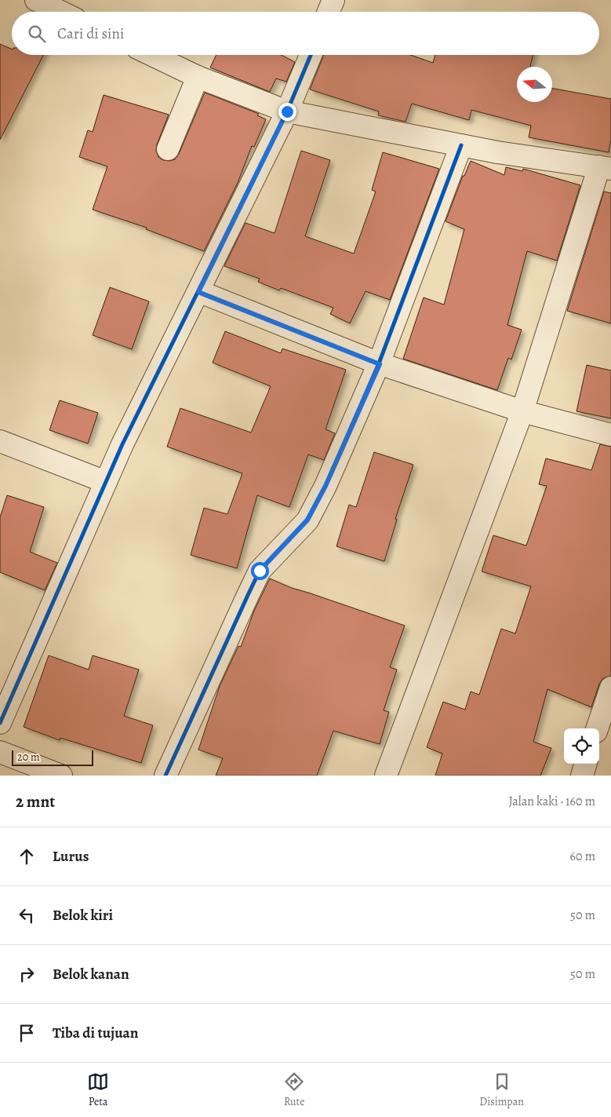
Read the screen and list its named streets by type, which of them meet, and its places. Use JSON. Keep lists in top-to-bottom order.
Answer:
{
  "scale_bar": "20 m",
  "north": "left",
  "page": {
    "search": "Cari di sini",
    "scale": "20 m",
    "heading": ["2 mnt", "Jalan kaki · 160 m"],
    "list": [
      ["Lurus", "60 m"],
      ["Belok kiri", "50 m"],
      ["Belok kanan", "50 m"],
      "Tiba di tujuan"
    ],
    "nav": ["Peta", "Rute", "Disimpan"]
  }
}
